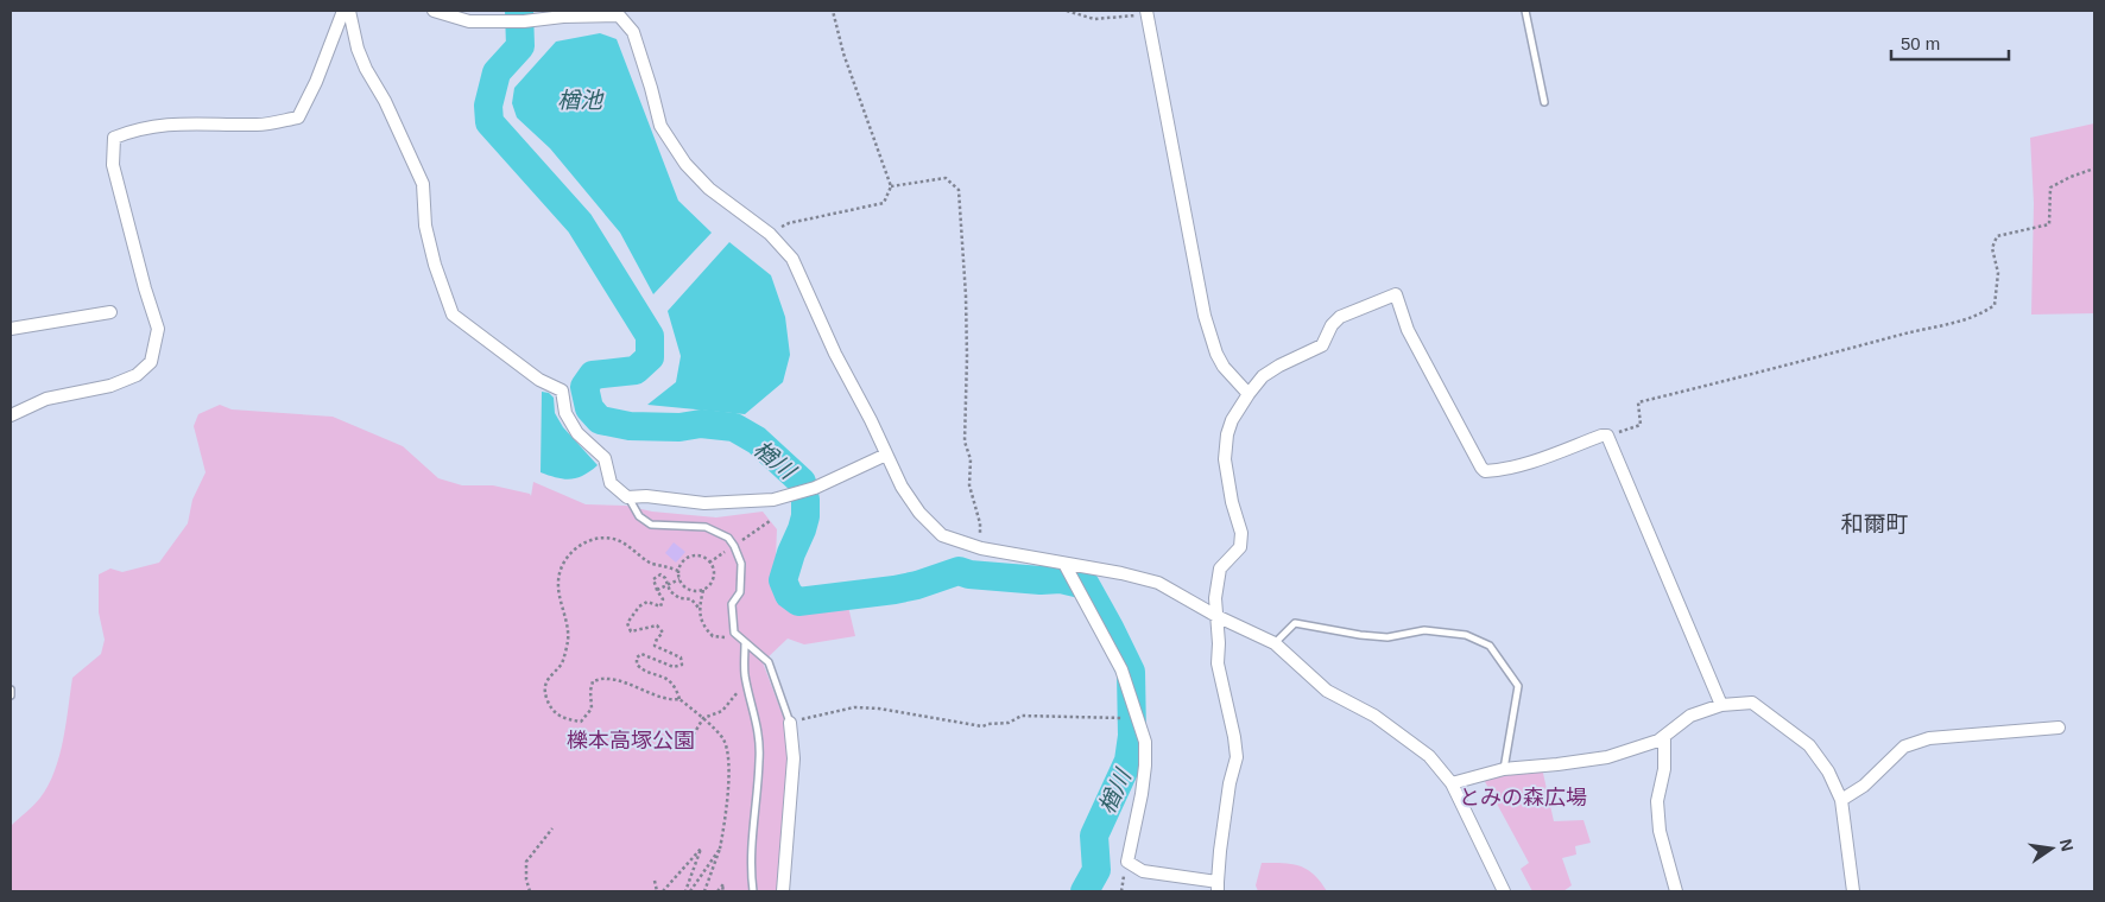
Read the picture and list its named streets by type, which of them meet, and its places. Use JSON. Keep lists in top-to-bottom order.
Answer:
{
  "districts": ["和爾町"],
  "water": ["楢池", "楢川"],
  "parks": ["櫟本高塚公園", "とみの森広場"],
  "scale_bar": "50 m",
  "north": "right"
}
